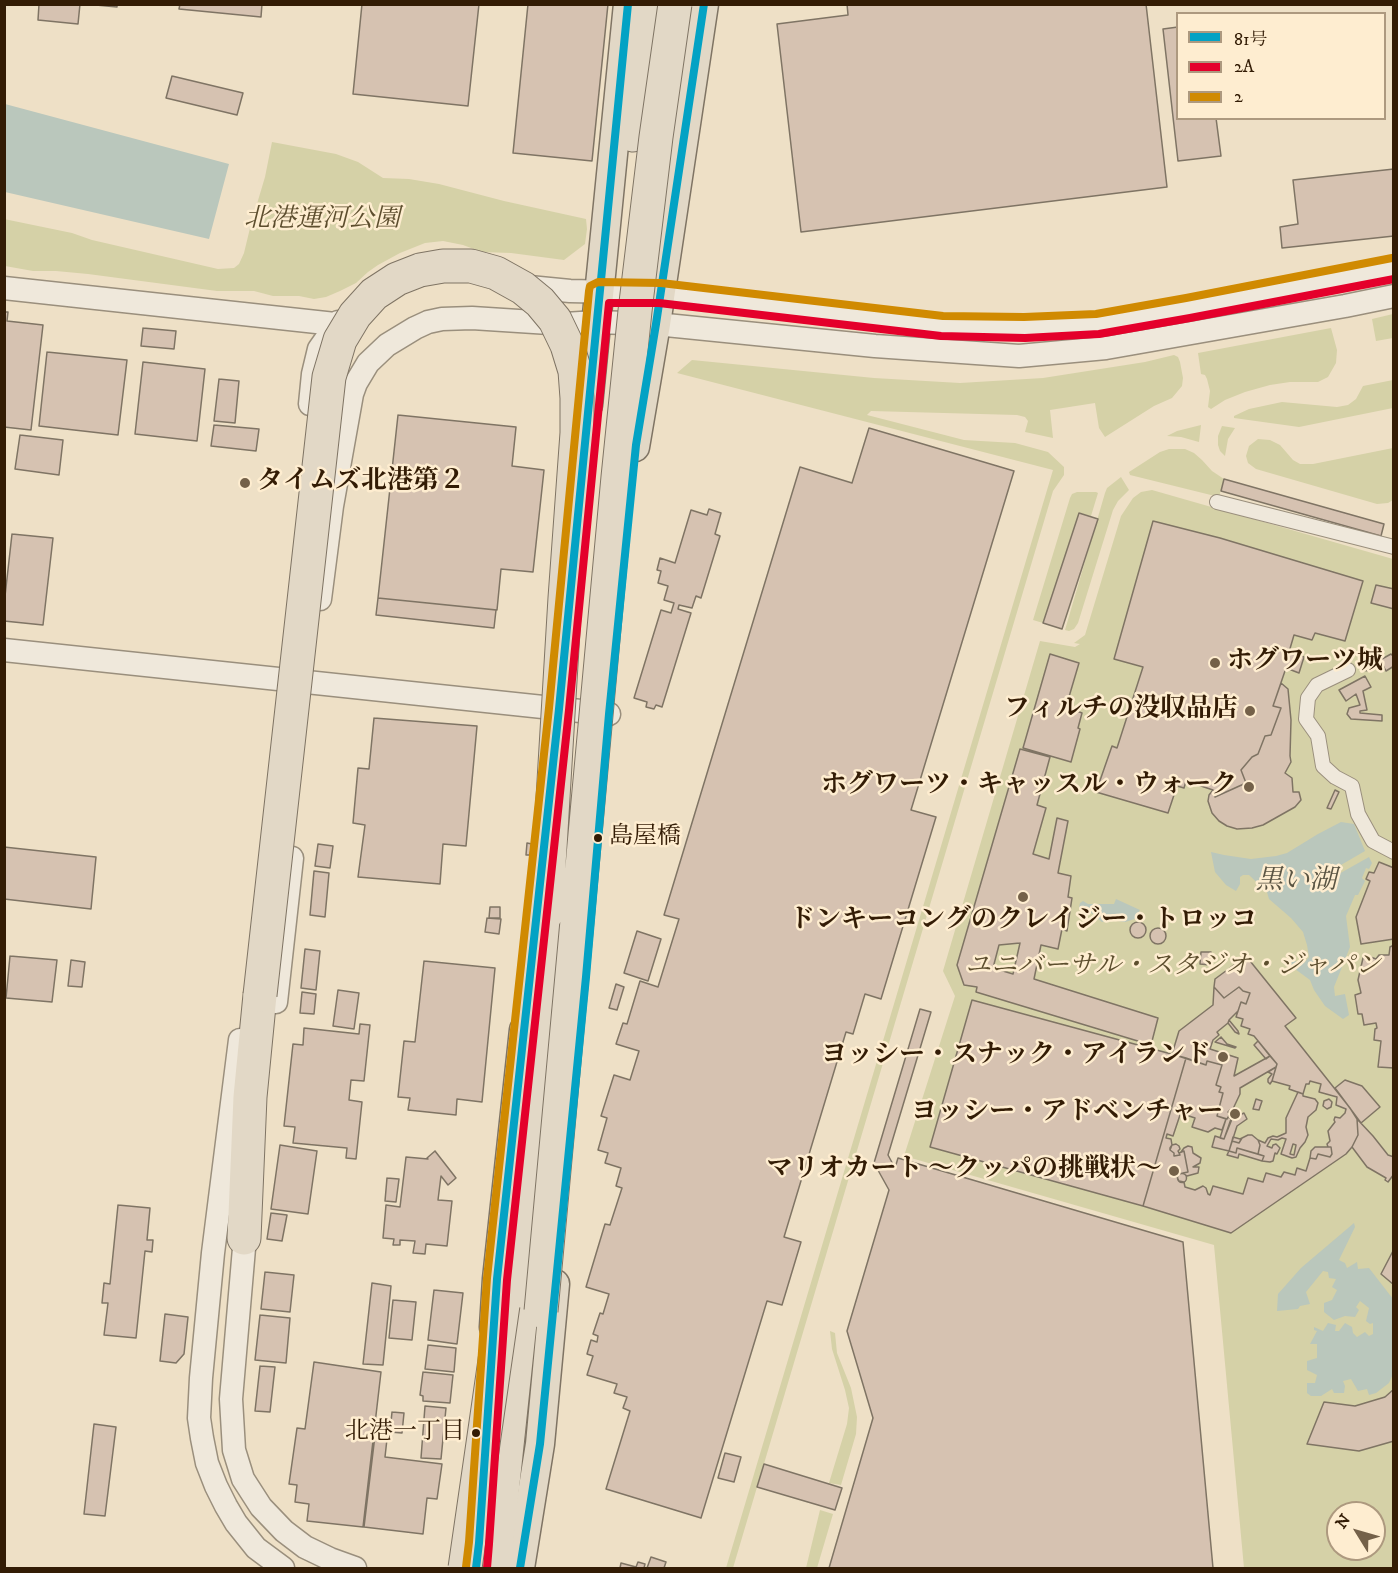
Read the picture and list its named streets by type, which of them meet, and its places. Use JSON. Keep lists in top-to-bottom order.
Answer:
{
  "water": ["黒い湖"],
  "parks": ["北港運河公園", "ユニバーサル・スタジオ・ジャパン"],
  "places": [
    "タイムズ北港第２",
    "ホグワーツ城",
    "フィルチの没収品店",
    "ホグワーツ・キャッスル・ウォーク",
    "島屋橋",
    "ドンキーコングのクレイジー・トロッコ",
    "ヨッシー・スナック・アイランド",
    "ヨッシー・アドベンチャー",
    "マリオカート ～クッパの挑戦状～",
    "北港一丁目"
  ],
  "lines": ["transit line 81号", "transit line 2", "transit line 2A"],
  "legend": ["81号", "2A", "2"],
  "north": "top left"
}
